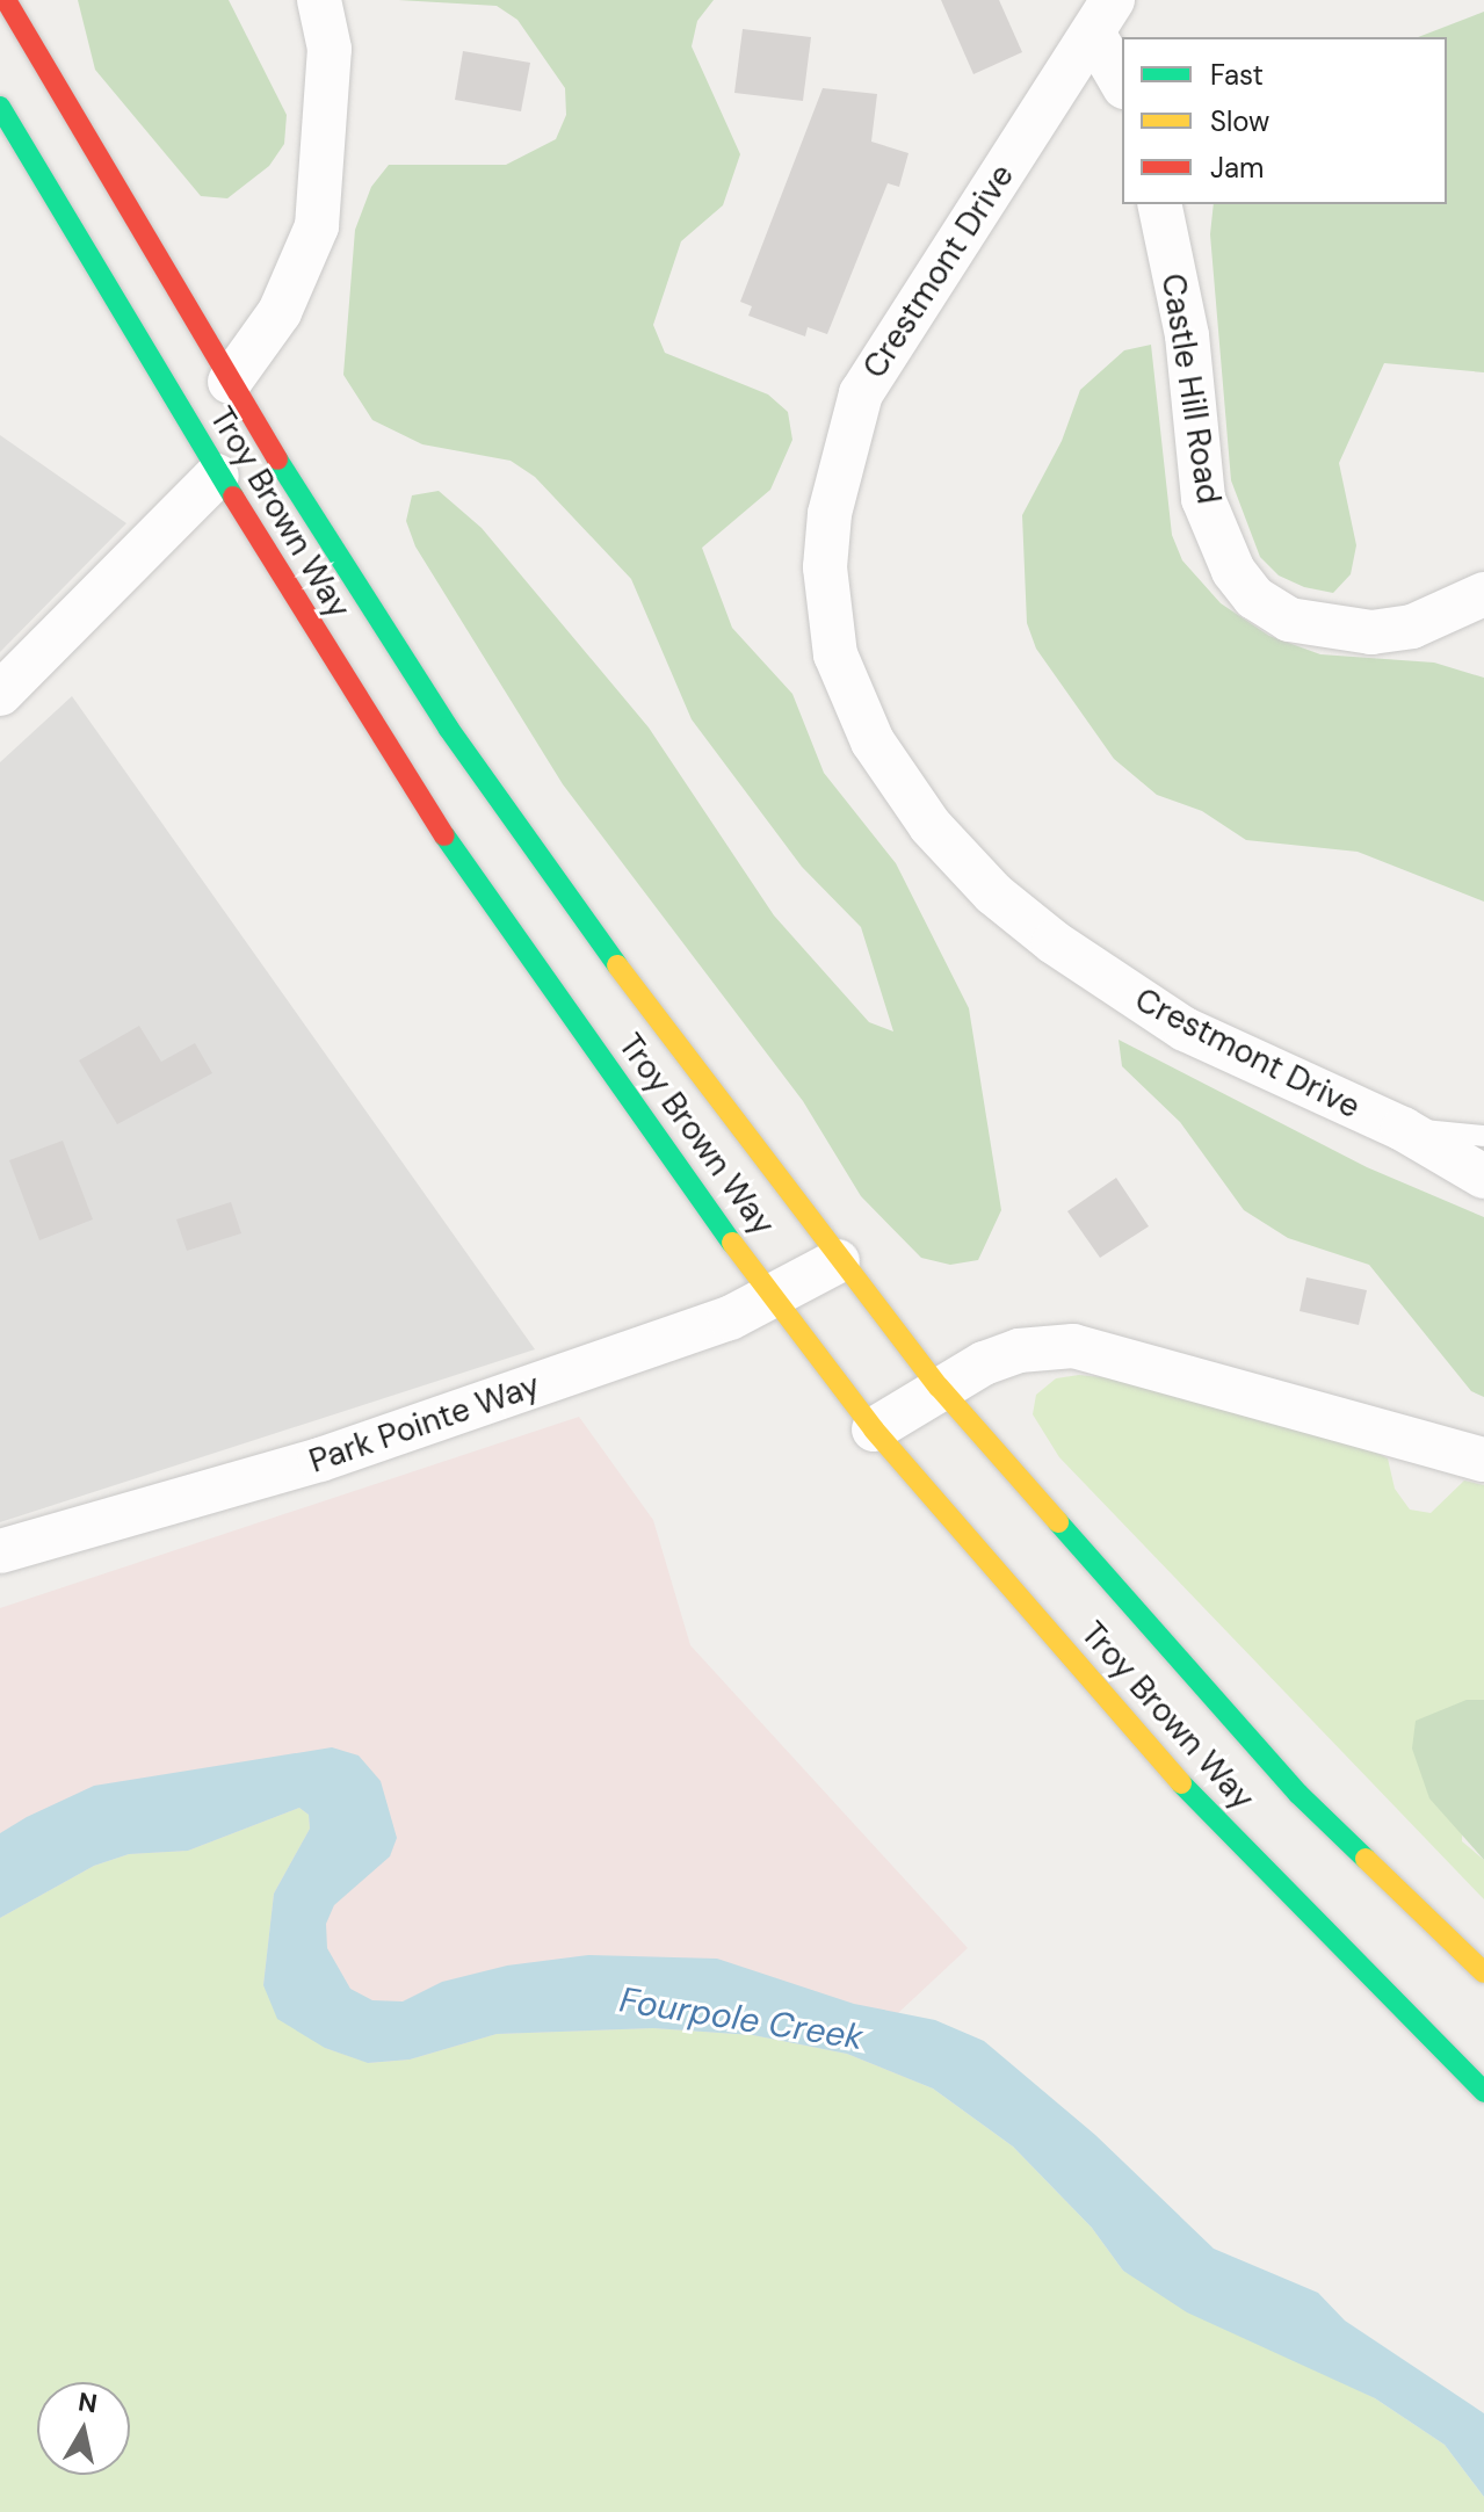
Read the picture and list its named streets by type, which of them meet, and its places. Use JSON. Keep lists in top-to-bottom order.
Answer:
{
  "streets": {
    "main road": ["Troy Brown Way"],
    "street": ["Crestmont Drive", "Castle Hill Road", "Park Pointe Way"]
  },
  "crossings": [
    ["Troy Brown Way", "Park Pointe Way"]
  ],
  "water": ["Fourpole Creek"],
  "legend": ["Fast", "Slow", "Jam"],
  "north": "top"
}
